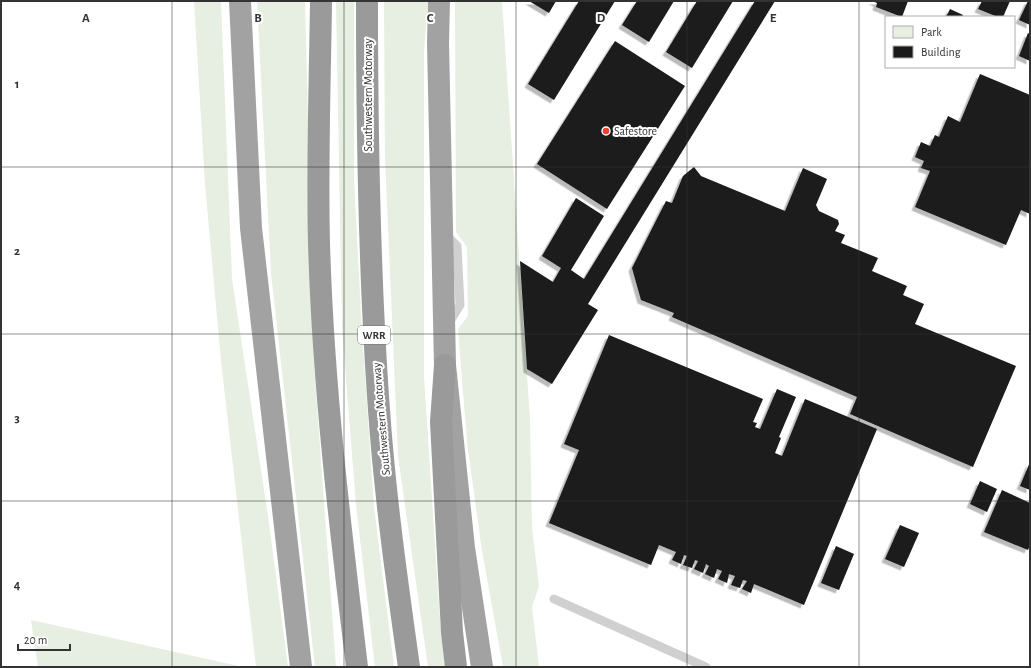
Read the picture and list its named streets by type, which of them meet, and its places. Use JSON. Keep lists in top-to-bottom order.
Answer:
{
  "streets": {
    "highway": ["Southwestern Motorway", "WRR"]
  },
  "places": ["Safestore"],
  "legend": ["Park", "Building"],
  "scale_bar": "20 m",
  "grid": {
    "columns": [
      "A",
      "B",
      "C",
      "D",
      "E"
    ],
    "rows": [
      "1",
      "2",
      "3",
      "4"
    ]
  }
}
